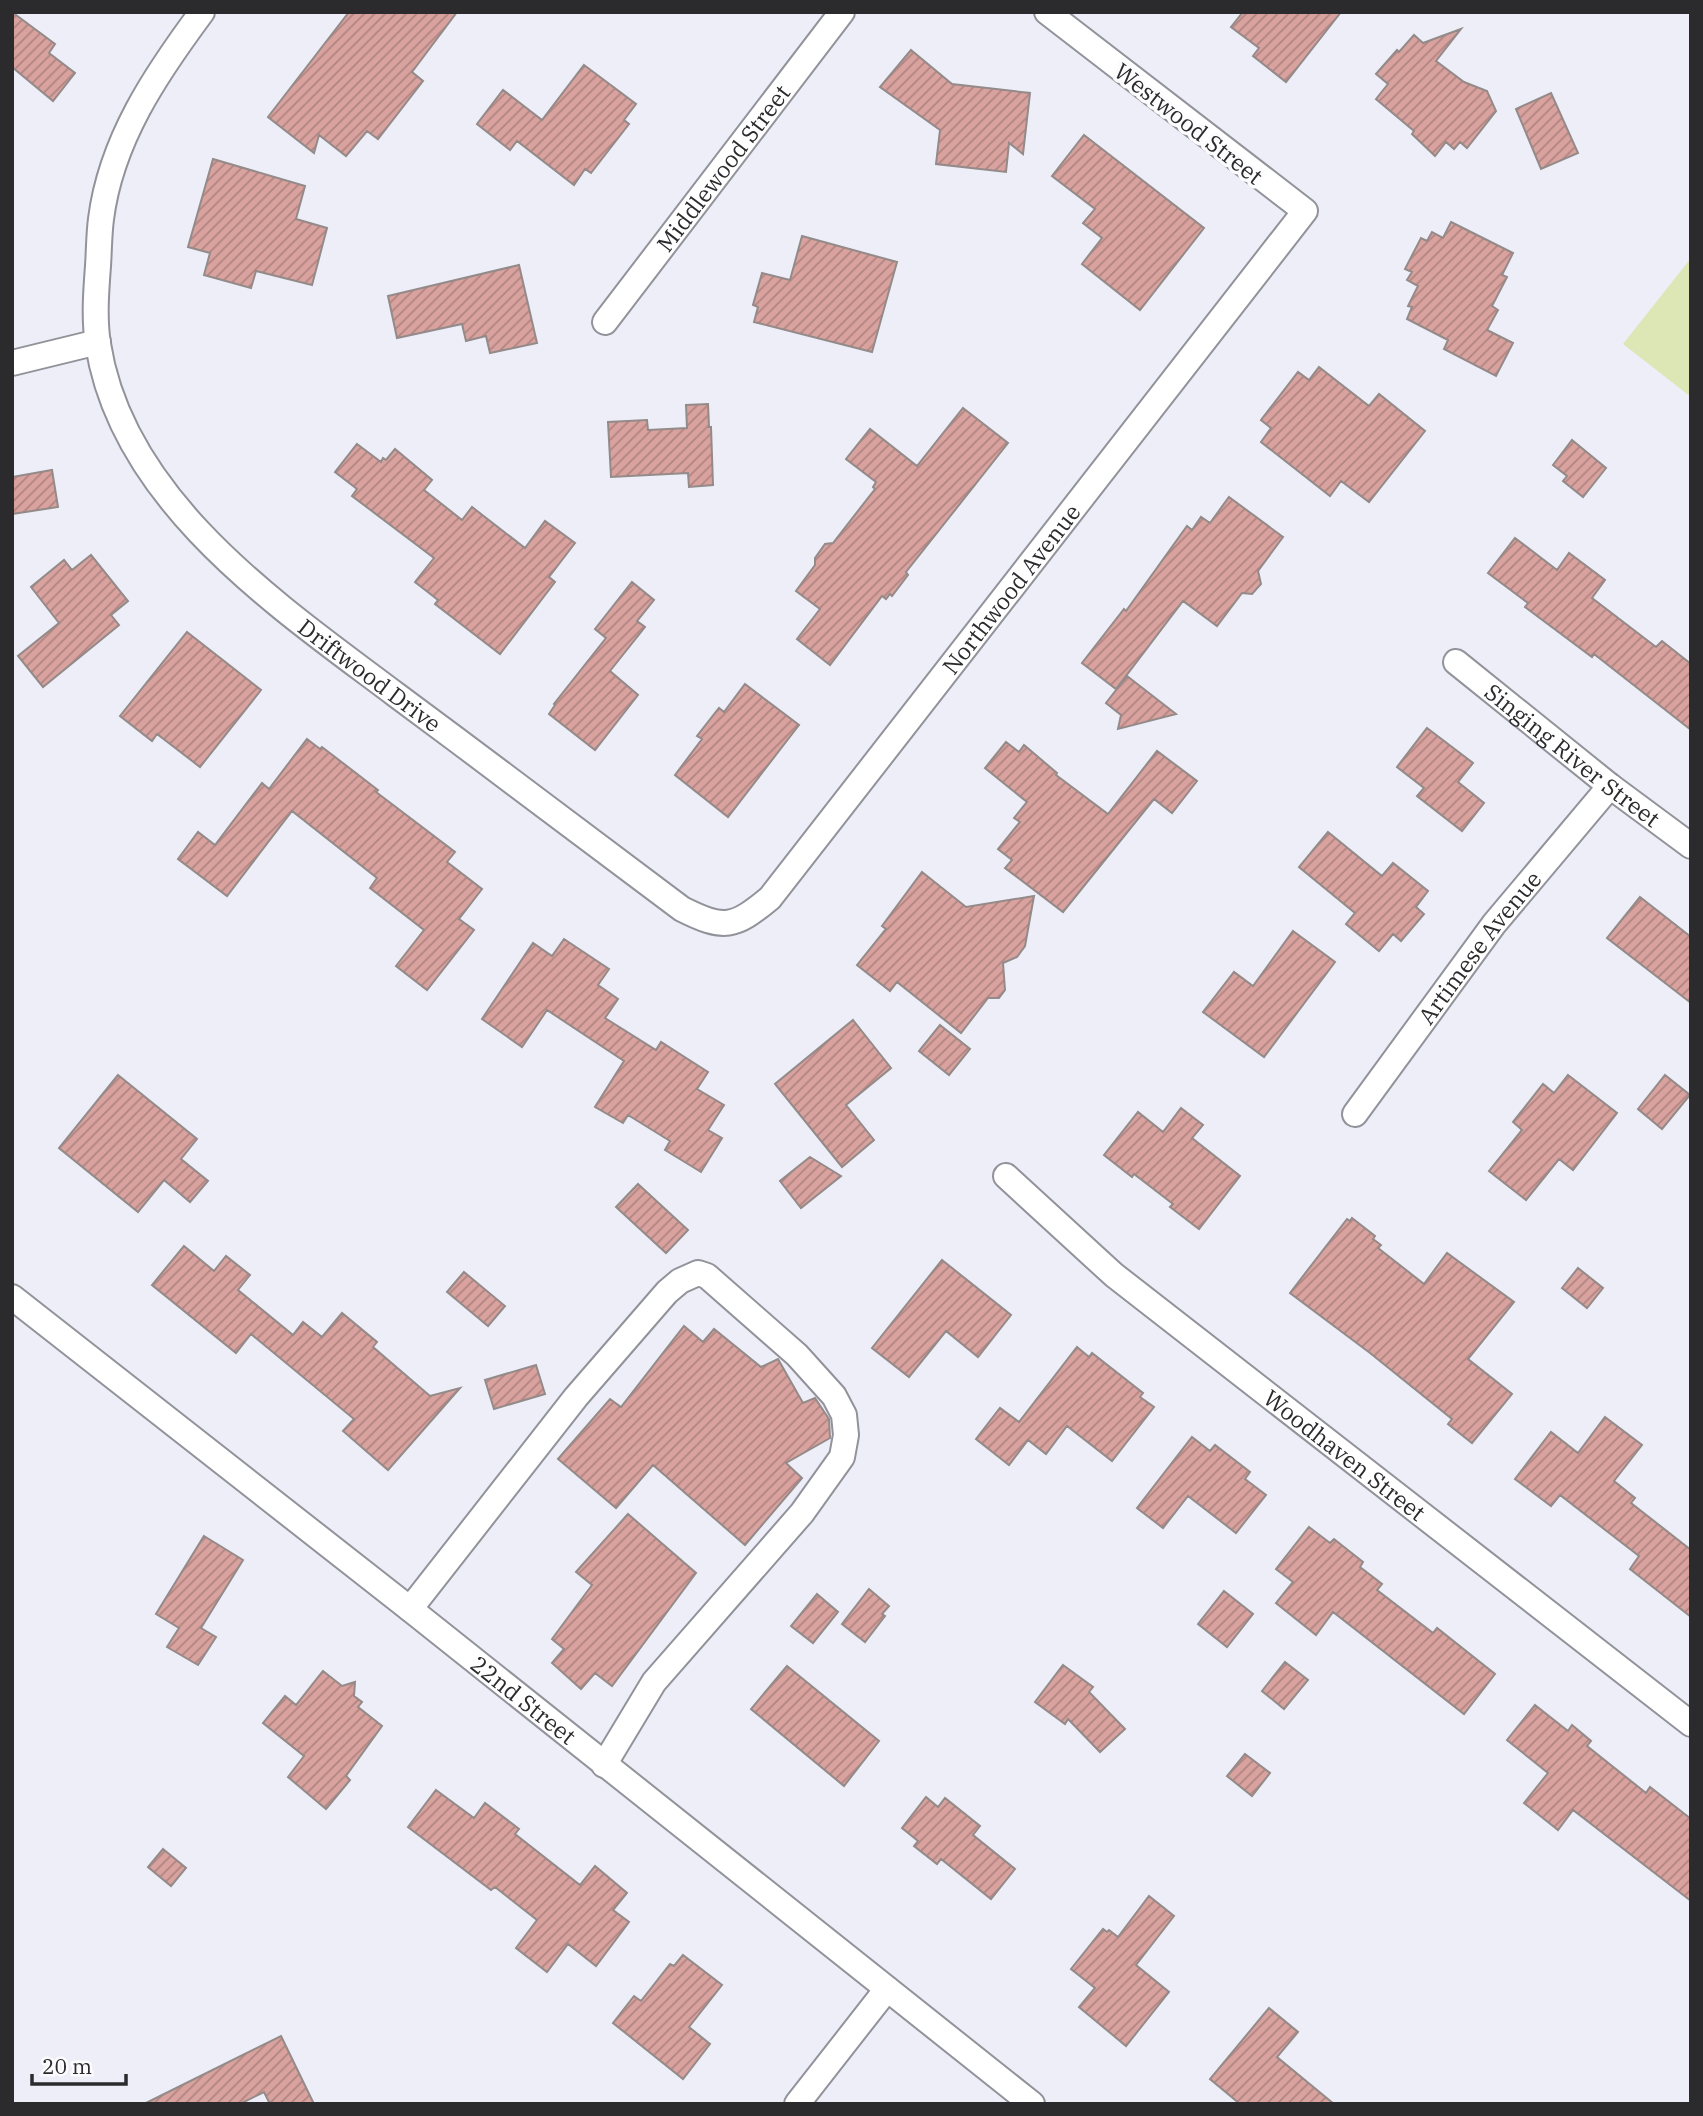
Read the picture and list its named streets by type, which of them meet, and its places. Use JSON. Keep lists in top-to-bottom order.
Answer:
{
  "streets": {
    "street": [
      "Westwood Street",
      "Middlewood Street",
      "Northwood Avenue",
      "Driftwood Drive",
      "Singing River Street",
      "Artimese Avenue",
      "Woodhaven Street",
      "22nd Street"
    ]
  },
  "crossings": [
    ["Westwood Street", "Northwood Avenue"],
    ["Northwood Avenue", "Driftwood Drive"],
    ["Singing River Street", "Artimese Avenue"]
  ],
  "scale_bar": "20 m"
}
